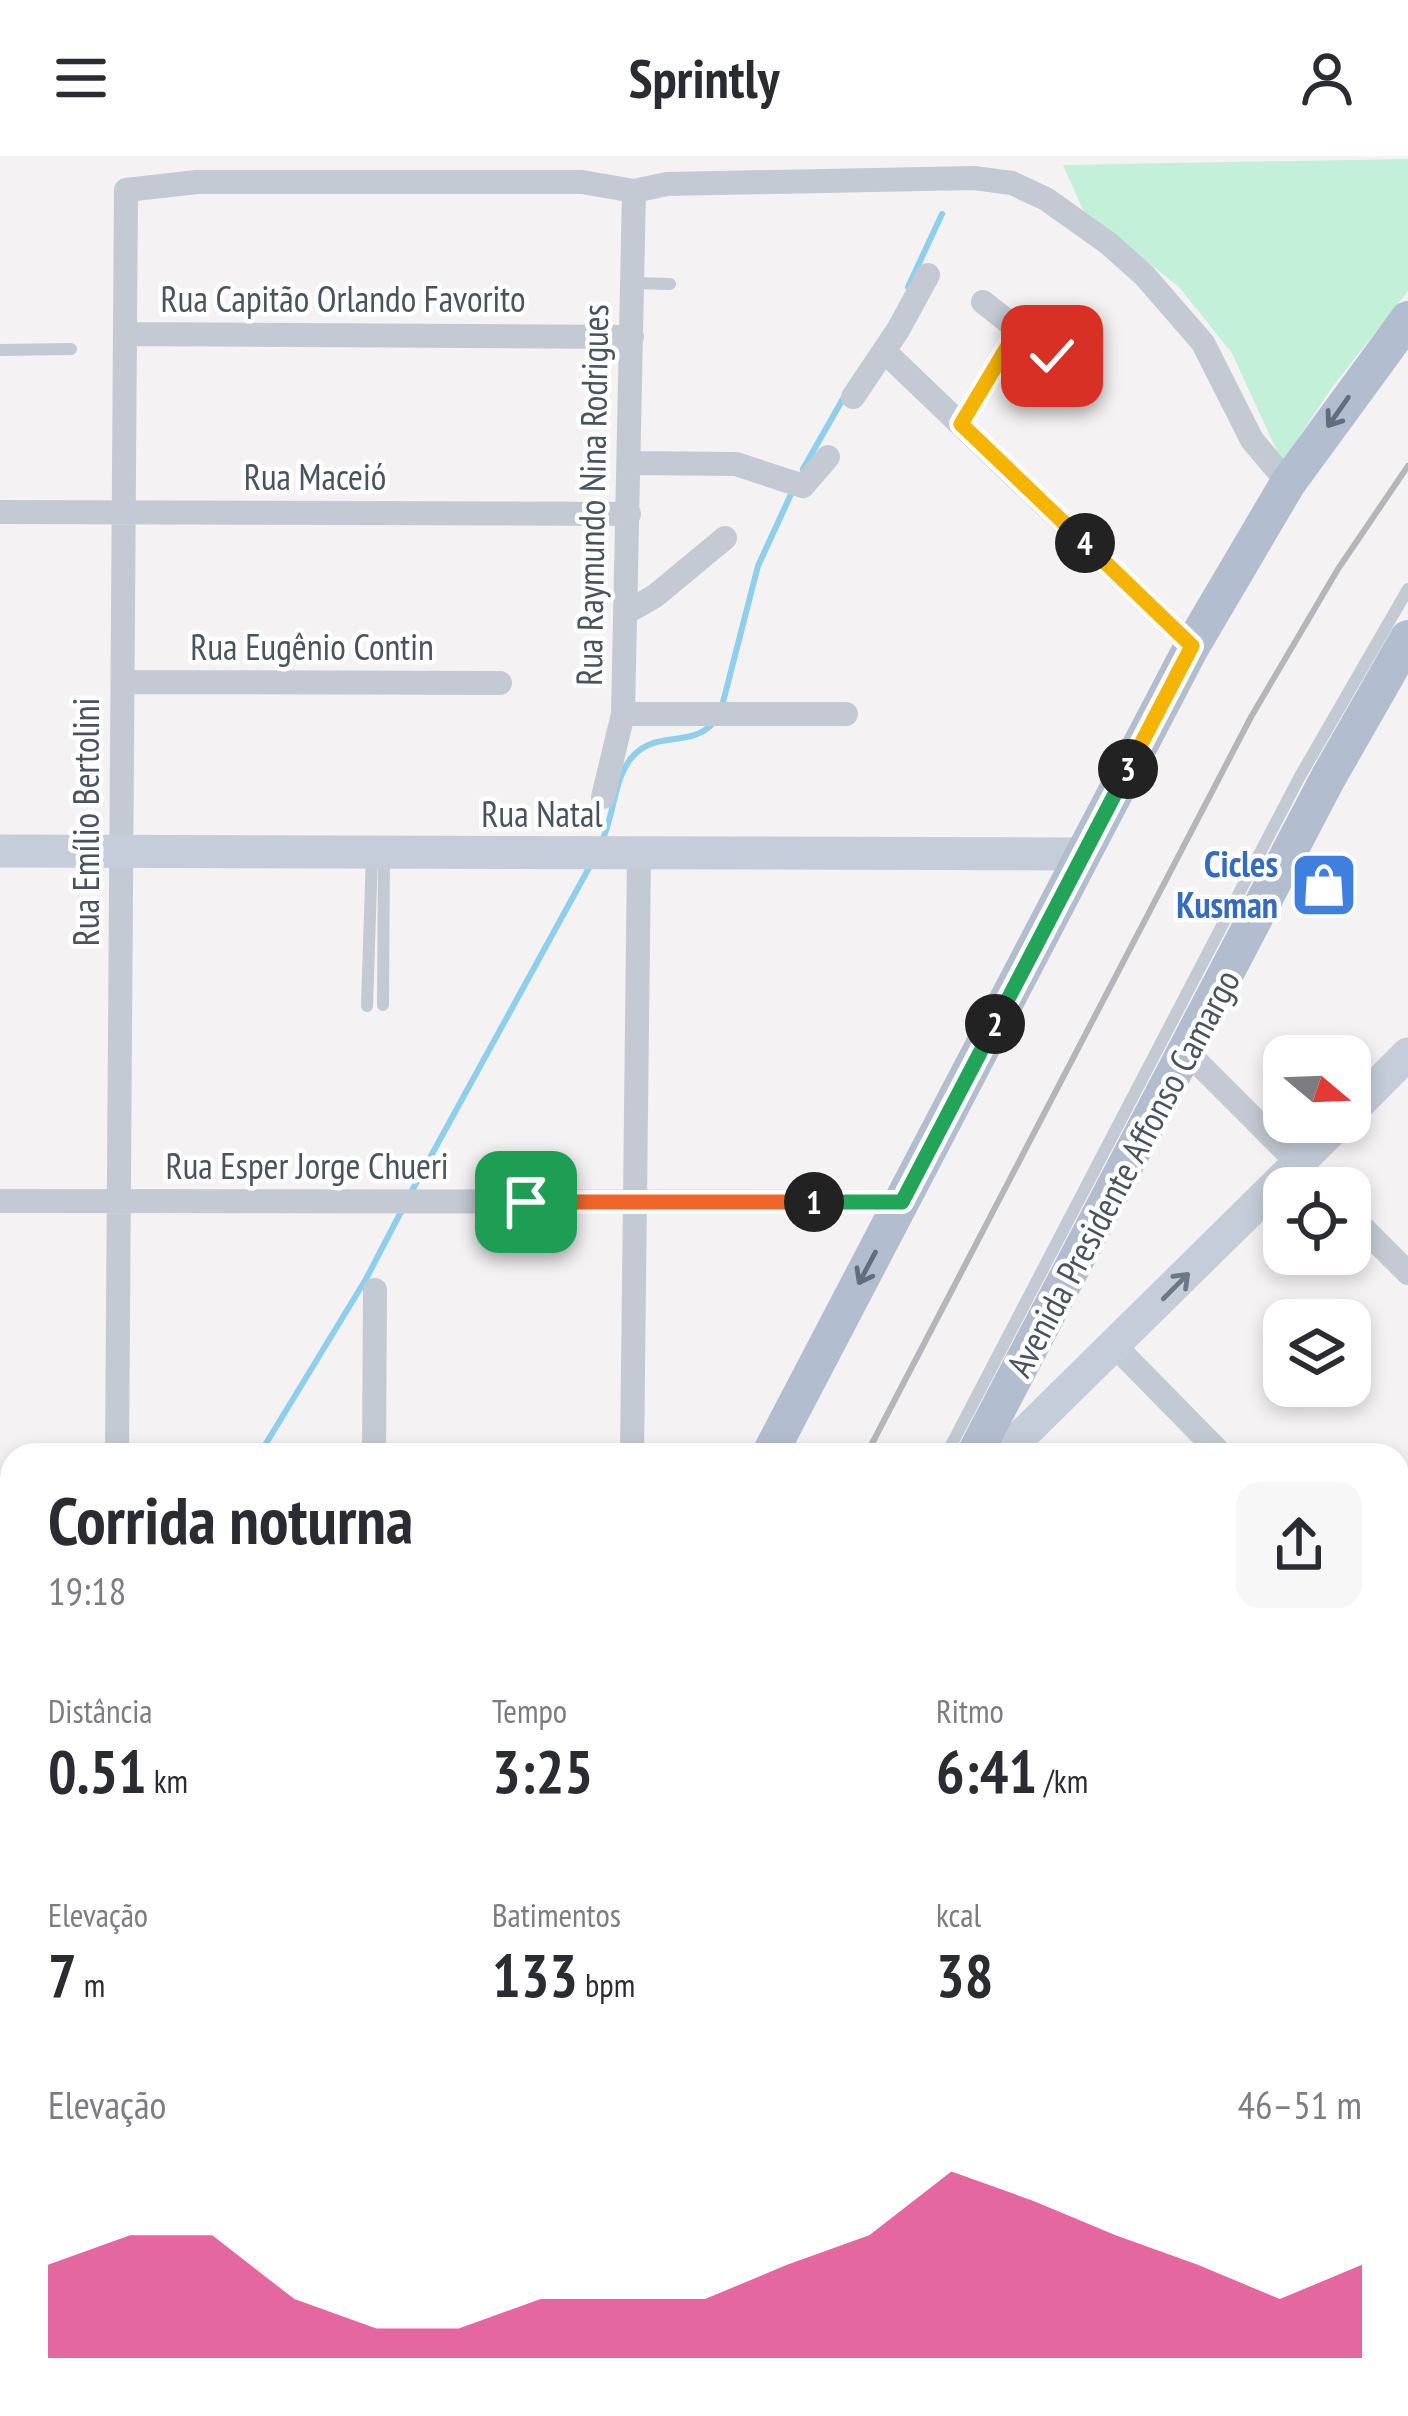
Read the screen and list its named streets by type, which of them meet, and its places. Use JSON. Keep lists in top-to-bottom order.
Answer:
{
  "streets": {
    "main road": ["Avenida Presidente Affonso Camargo"],
    "street": [
      "Rua Capitão Orlando Favorito",
      "Rua Maceió",
      "Rua Raymundo Nina Rodrigues",
      "Rua Eugênio Contin",
      "Rua Natal",
      "Rua Emílio Bertolini",
      "Rua Esper Jorge Chueri"
    ]
  },
  "crossings": [
    ["Rua Capitão Orlando Favorito", "Rua Raymundo Nina Rodrigues"],
    ["Rua Capitão Orlando Favorito", "Rua Emílio Bertolini"],
    ["Rua Maceió", "Rua Raymundo Nina Rodrigues"],
    ["Rua Maceió", "Rua Emílio Bertolini"],
    ["Rua Raymundo Nina Rodrigues", "Rua Emílio Bertolini"],
    ["Rua Eugênio Contin", "Rua Emílio Bertolini"],
    ["Rua Natal", "Rua Emílio Bertolini"],
    ["Rua Emílio Bertolini", "Rua Esper Jorge Chueri"]
  ],
  "places": {
    "shop": ["Cicles Kusman"]
  },
  "north": "right",
  "page": {
    "header": "Sprintly",
    "pins": [
      "4",
      "3",
      "2",
      "1"
    ],
    "heading": ["Corrida noturna", "19:18"],
    "stats": [
      ["Distância", "0.51 km"],
      ["Tempo", "3:25"],
      ["Ritmo", "6:41 /km"],
      ["Elevação", "7 m"],
      ["Batimentos", "133 bpm"],
      ["kcal", "38"]
    ],
    "chart": ["Elevação", "46–51 m"]
  }
}
